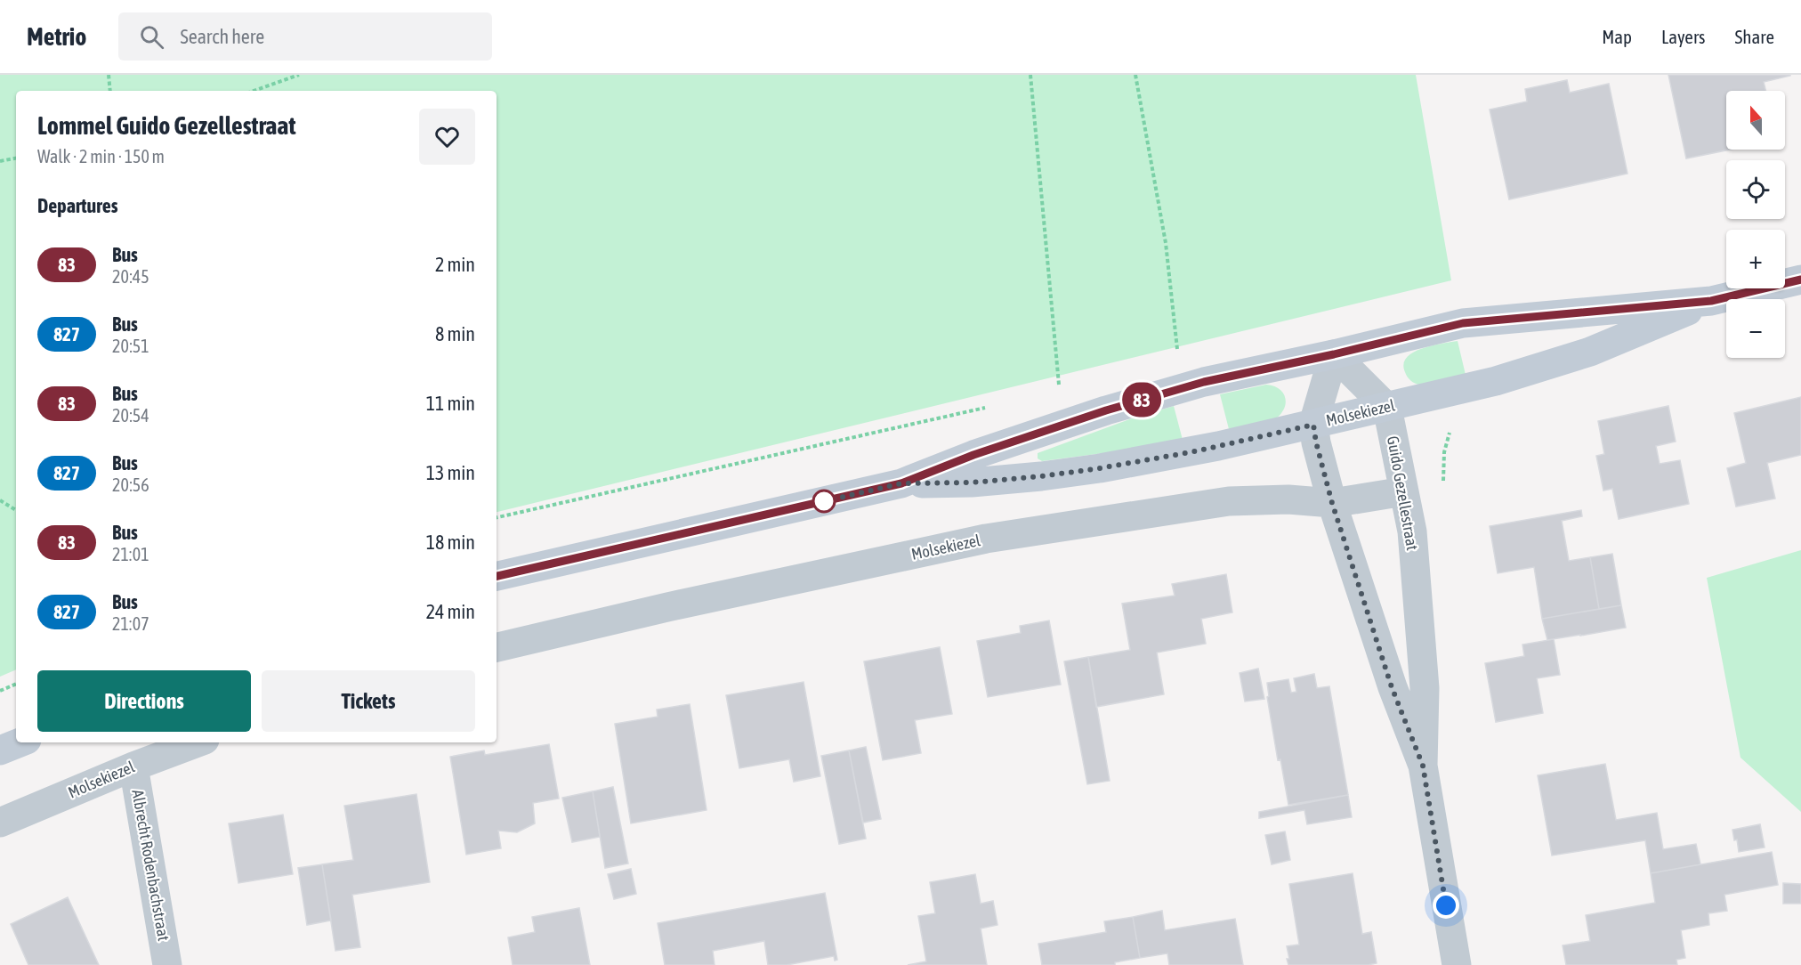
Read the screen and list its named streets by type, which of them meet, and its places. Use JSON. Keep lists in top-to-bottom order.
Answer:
{
  "streets": {
    "main road": ["Molsekiezel"],
    "street": ["Guido Gezellestraat", "Albrecht Rodenbachstraat"]
  },
  "crossings": [
    ["Molsekiezel", "Guido Gezellestraat"],
    ["Molsekiezel", "Albrecht Rodenbachstraat"]
  ],
  "lines": ["bus line 83"],
  "north": "top",
  "page": {
    "header": "Metrio",
    "search": "Search here",
    "nav": ["Map", "Layers", "Share"],
    "on_map": "83",
    "map_buttons": ["+", "−"],
    "heading": [
      ["Lommel Guido Gezellestraat", "Walk · 2 min · 150 m"],
      "Departures"
    ],
    "list": [
      {
        "mark": "83",
        "name": "Bus",
        "note": "20:45",
        "value": "2 min"
      },
      {
        "mark": "827",
        "name": "Bus",
        "note": "20:51",
        "value": "8 min"
      },
      {
        "mark": "83",
        "name": "Bus",
        "note": "20:54",
        "value": "11 min"
      },
      {
        "mark": "827",
        "name": "Bus",
        "note": "20:56",
        "value": "13 min"
      },
      {
        "mark": "83",
        "name": "Bus",
        "note": "21:01",
        "value": "18 min"
      },
      {
        "mark": "827",
        "name": "Bus",
        "note": "21:07",
        "value": "24 min"
      }
    ],
    "buttons": ["Directions", "Tickets"]
  }
}
